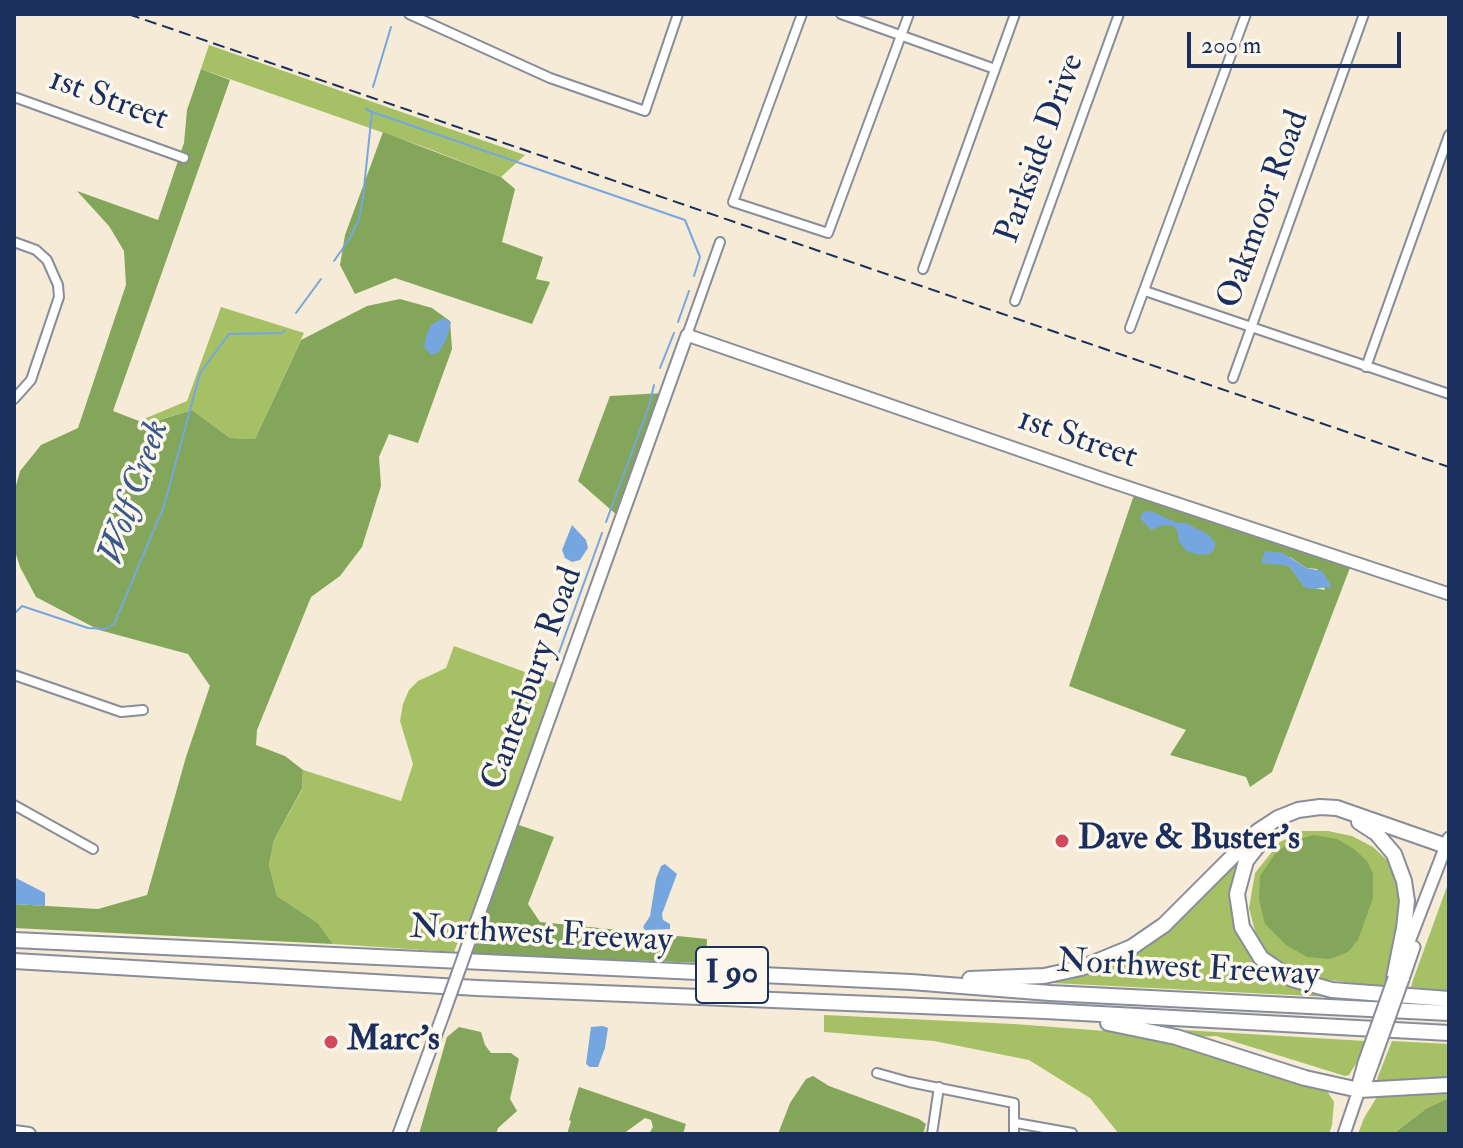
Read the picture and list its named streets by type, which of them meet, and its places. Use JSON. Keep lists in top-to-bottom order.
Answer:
{
  "streets": {
    "highway": ["Northwest Freeway", "I 90"],
    "street": [
      "1st Street",
      "Parkside Drive",
      "Oakmoor Road",
      "Canterbury Road"
    ]
  },
  "crossings": [
    ["1st Street", "Canterbury Road"]
  ],
  "water": ["Wolf Creek"],
  "places": ["Dave & Buster's", "Marc's"],
  "scale_bar": "200 m"
}
